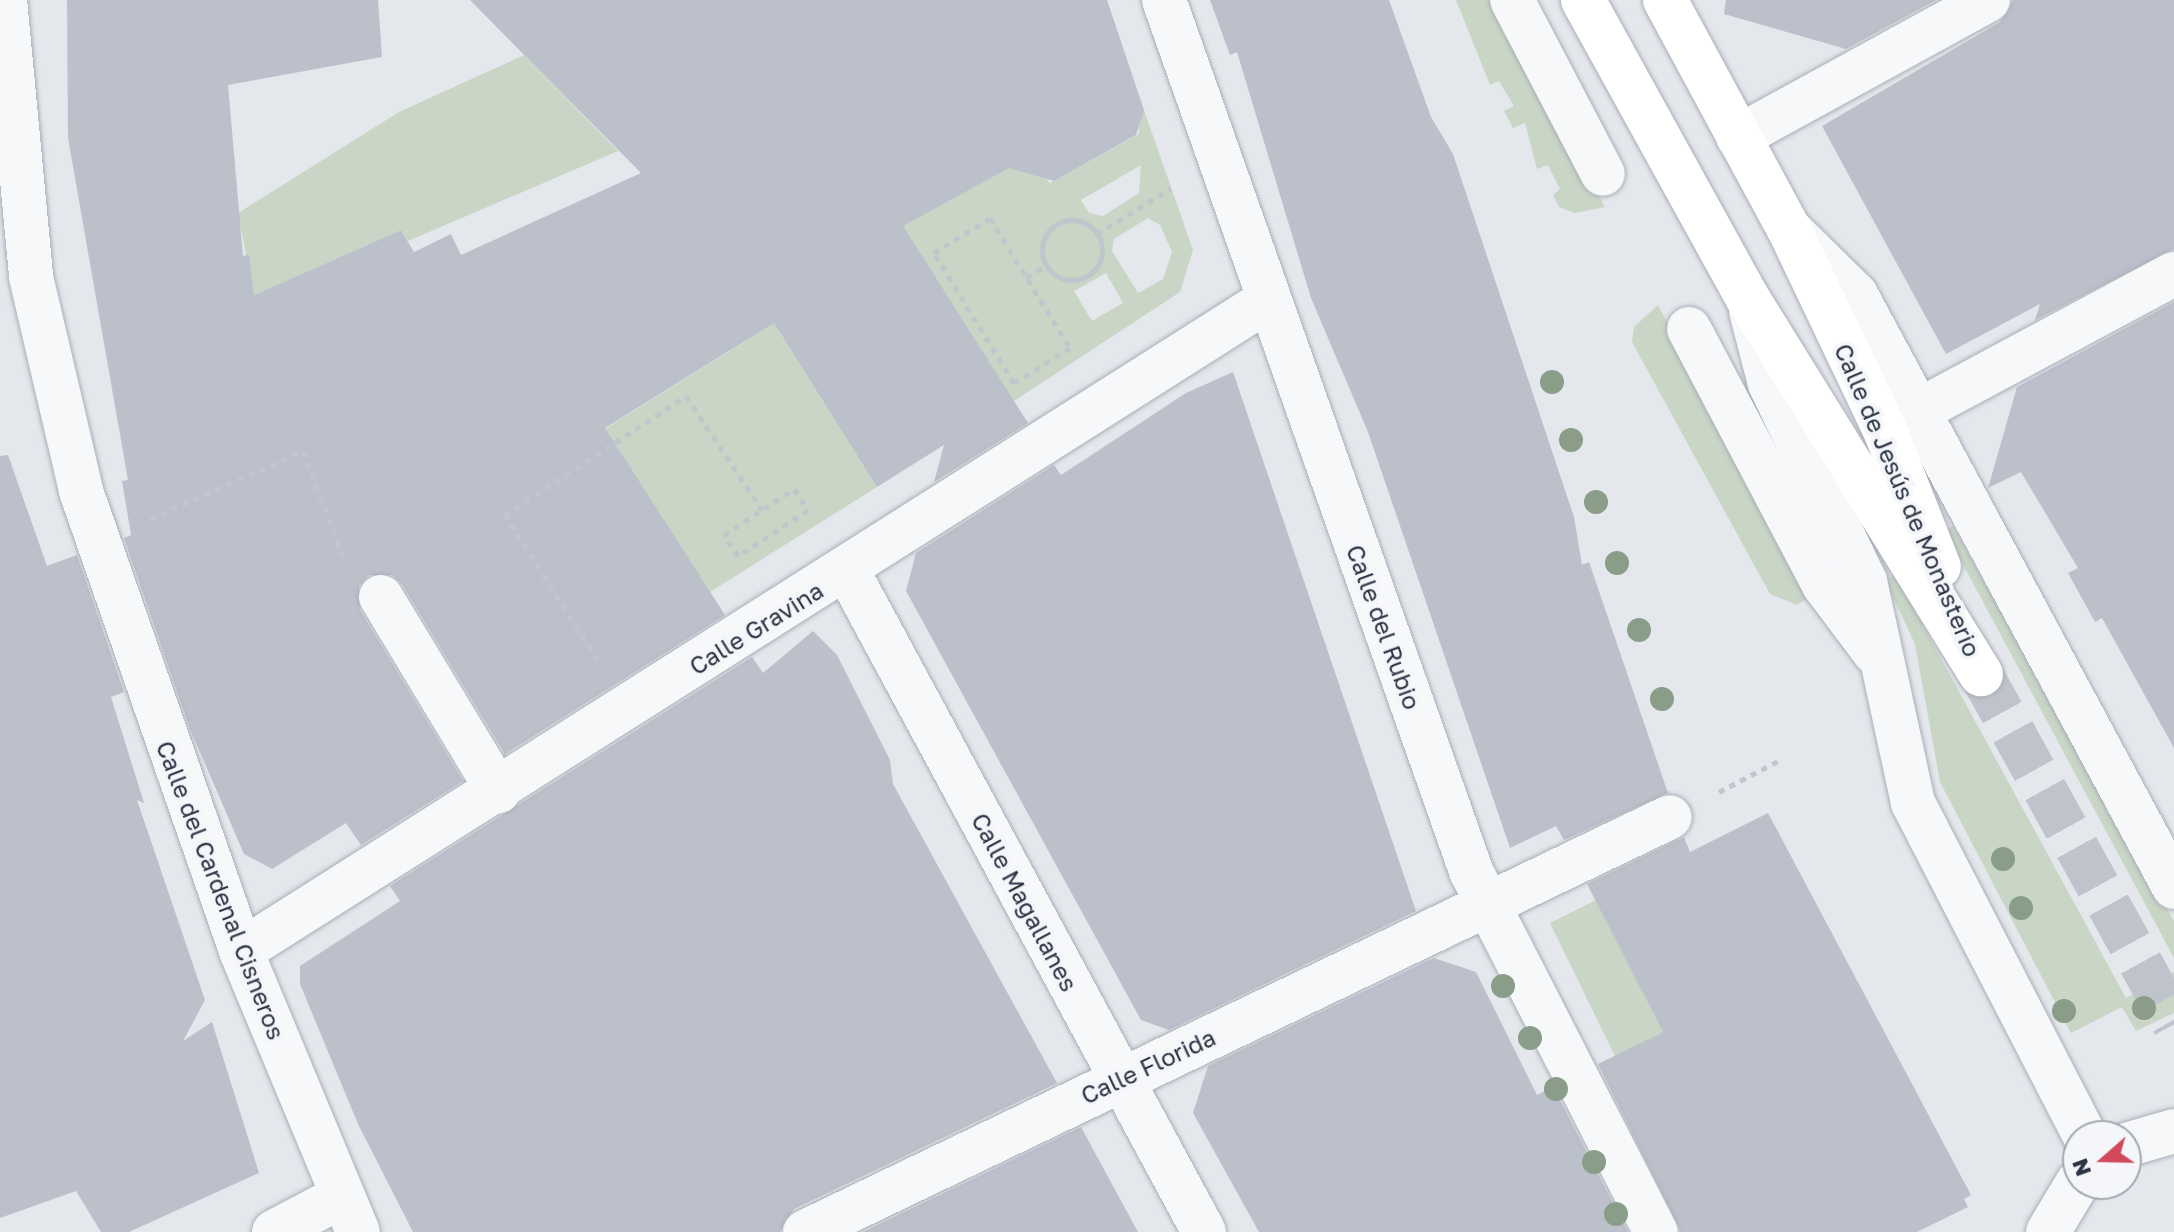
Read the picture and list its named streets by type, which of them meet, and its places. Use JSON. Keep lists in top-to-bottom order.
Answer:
{
  "streets": {
    "main road": ["Calle de Jesús de Monasterio"],
    "street": [
      "Calle del Rubio",
      "Calle Gravina",
      "Calle del Cardenal Cisneros",
      "Calle Magallanes",
      "Calle Florida"
    ]
  },
  "crossings": [
    ["Calle del Rubio", "Calle Gravina"],
    ["Calle del Rubio", "Calle Florida"],
    ["Calle Gravina", "Calle del Cardenal Cisneros"],
    ["Calle Gravina", "Calle Magallanes"],
    ["Calle Magallanes", "Calle Florida"]
  ],
  "north": "left"
}
